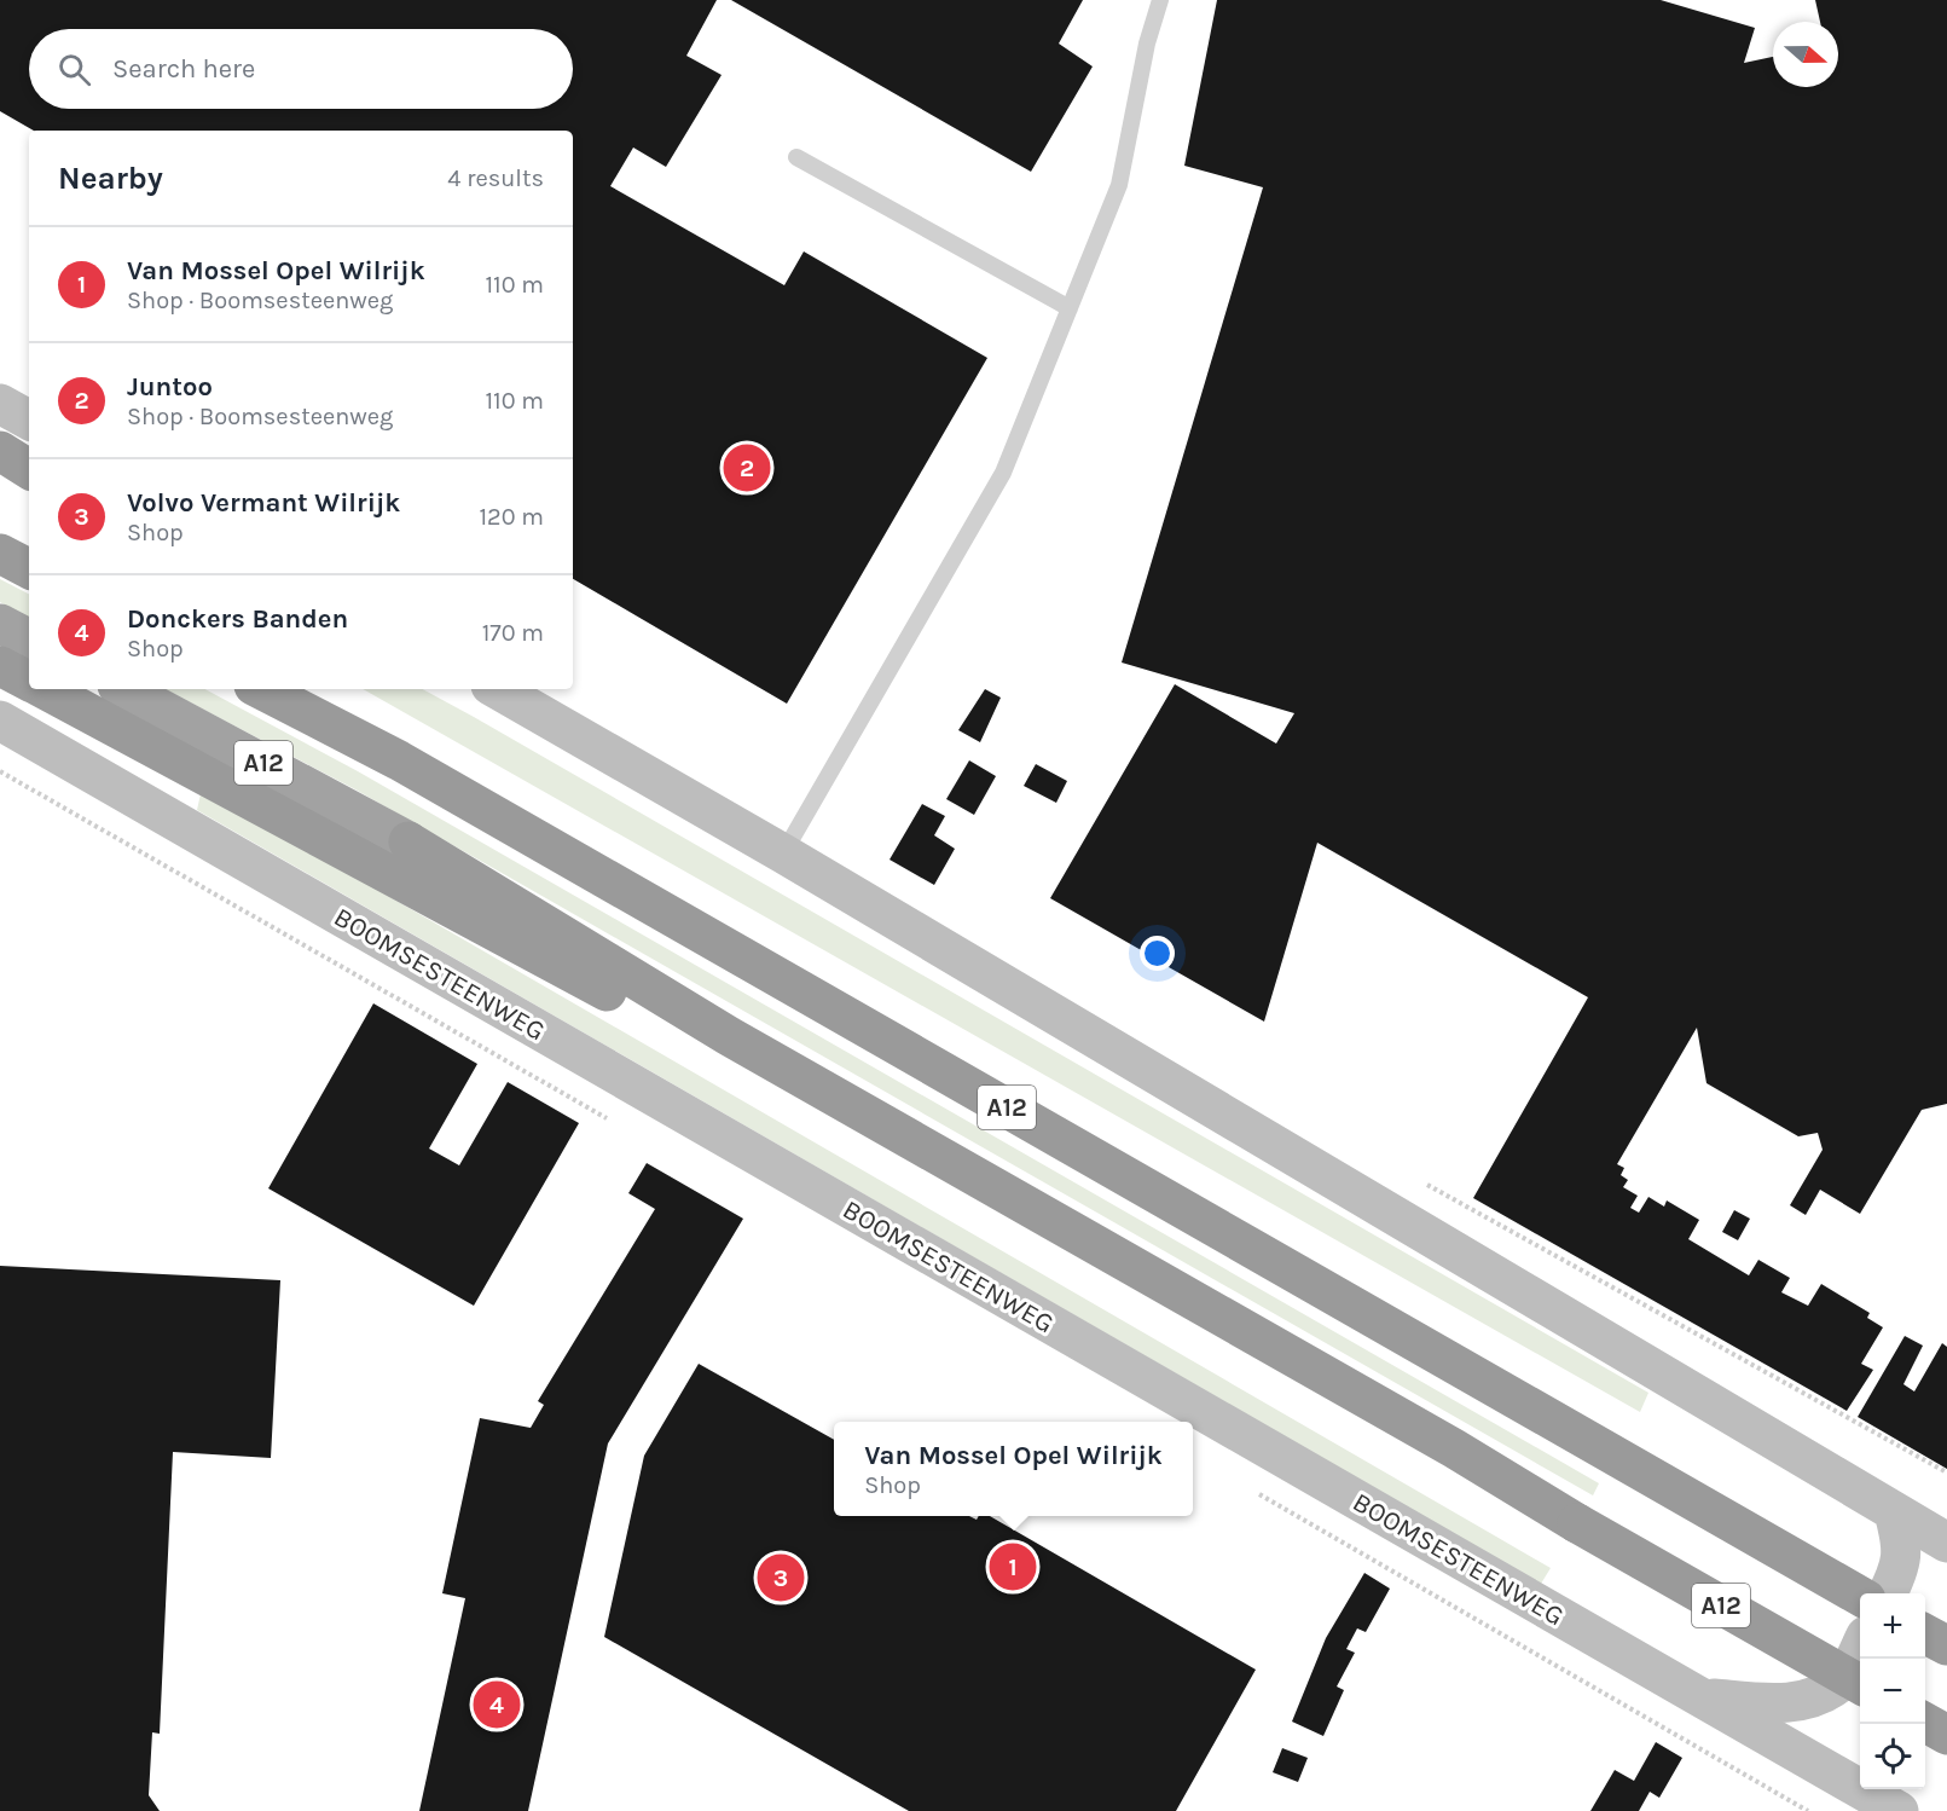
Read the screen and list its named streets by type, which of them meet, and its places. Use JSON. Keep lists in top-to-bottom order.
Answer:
{
  "streets": {
    "highway": ["A12"],
    "main road": ["BOOMSESTEENWEG"]
  },
  "north": "right",
  "page": {
    "search": "Search here",
    "heading": ["Nearby", "4 results"],
    "list": [
      {
        "mark": "1",
        "name": "Van Mossel Opel Wilrijk",
        "note": "Shop · Boomsesteenweg",
        "value": "110 m"
      },
      {
        "mark": "2",
        "name": "Juntoo",
        "note": "Shop · Boomsesteenweg",
        "value": "110 m"
      },
      {
        "mark": "3",
        "name": "Volvo Vermant Wilrijk",
        "note": "Shop",
        "value": "120 m"
      },
      {
        "mark": "4",
        "name": "Donckers Banden",
        "note": "Shop",
        "value": "170 m"
      }
    ],
    "pins": [
      "2",
      "1",
      "3",
      "4"
    ],
    "popup": ["Van Mossel Opel Wilrijk", "Shop"],
    "map_buttons": ["+", "−"]
  }
}
